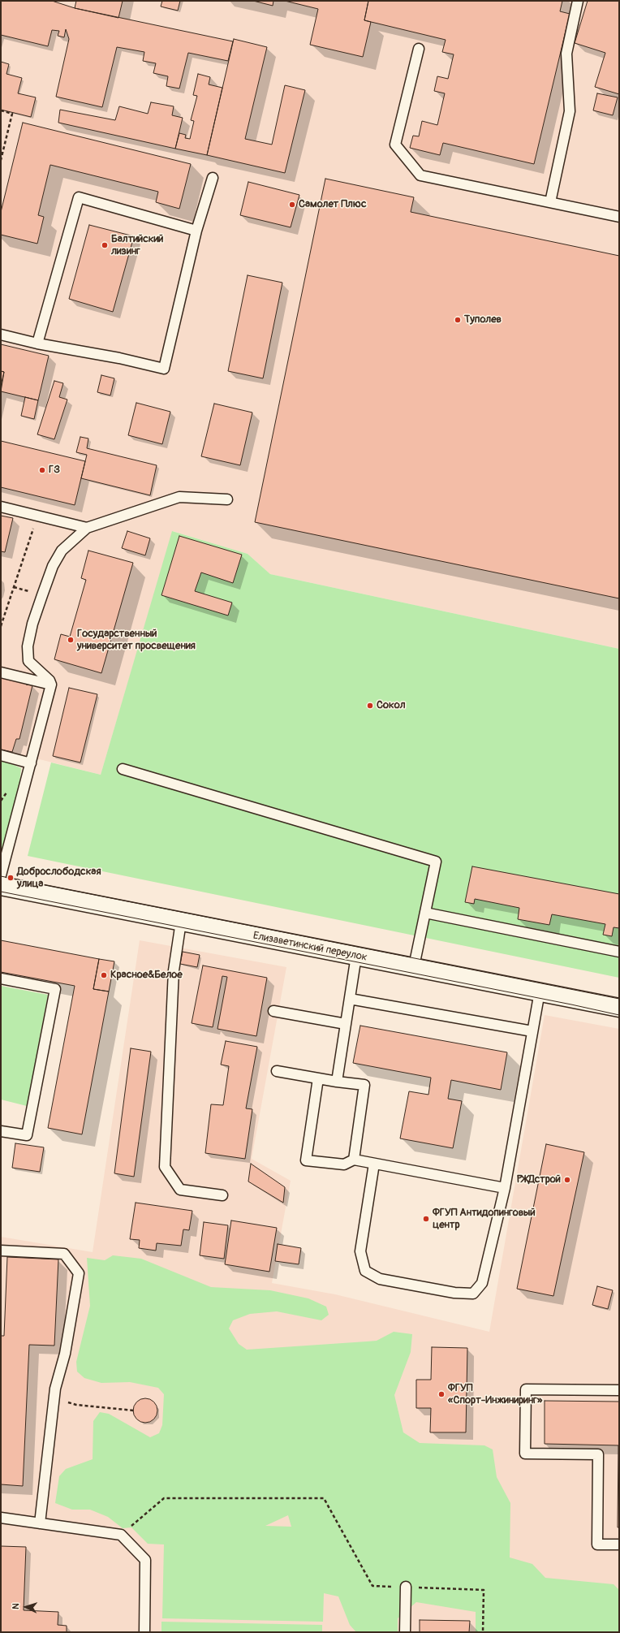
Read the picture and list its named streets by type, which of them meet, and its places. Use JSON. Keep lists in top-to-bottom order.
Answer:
{
  "streets": {
    "street": ["Елизаветинский переулок"]
  },
  "places": [
    "Самолет Плюс",
    "Балтийский лизинг",
    "Туполев",
    "ГЗ",
    "Государственный университет просвещения",
    "Сокол",
    "Доброслободская улица",
    "Красное&Белое",
    "РЖДстрой",
    "ФГУП Антидопинговый центр",
    "ФГУП «Спорт-Инжиниринг»"
  ],
  "north": "left"
}
